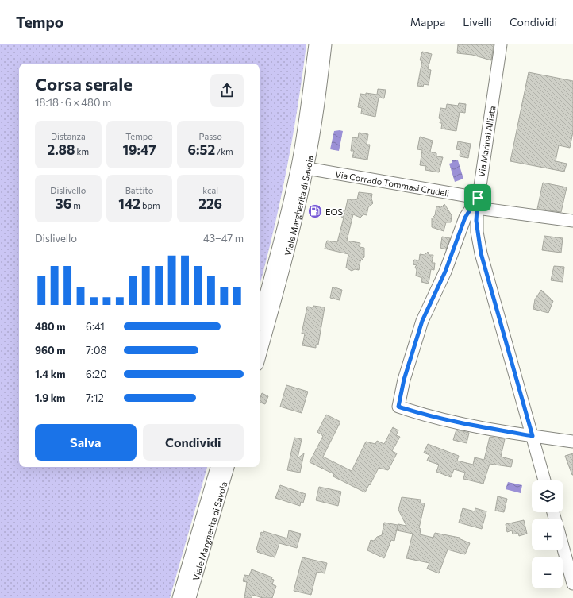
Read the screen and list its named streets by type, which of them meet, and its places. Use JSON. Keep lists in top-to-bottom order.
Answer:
{
  "streets": {
    "street": ["Via Marinai Alliata", "Via Corrado Tommasi Crudeli", "Viale Margherita di Savoia"]
  },
  "crossings": [
    ["Via Marinai Alliata", "Via Corrado Tommasi Crudeli"],
    ["Via Corrado Tommasi Crudeli", "Viale Margherita di Savoia"]
  ],
  "places": {
    "fuel station": ["EOS"]
  },
  "page": {
    "header": "Tempo",
    "nav": ["Mappa", "Livelli", "Condividi"],
    "heading": ["Corsa serale", "18:18 · 6 × 480 m"],
    "stats": [
      ["Distanza", "2.88 km"],
      ["Tempo", "19:47"],
      ["Passo", "6:52 /km"],
      ["Dislivello", "36 m"],
      ["Battito", "142 bpm"],
      ["kcal", "226"]
    ],
    "chart": ["Dislivello", "43–47 m"],
    "list": [
      {
        "name": "480 m",
        "note": "6:41"
      },
      {
        "name": "960 m",
        "note": "7:08"
      },
      {
        "name": "1.4 km",
        "note": "6:20"
      },
      {
        "name": "1.9 km",
        "note": "7:12"
      }
    ],
    "buttons": ["Salva", "Condividi"],
    "map_buttons": ["+", "−"]
  }
}
